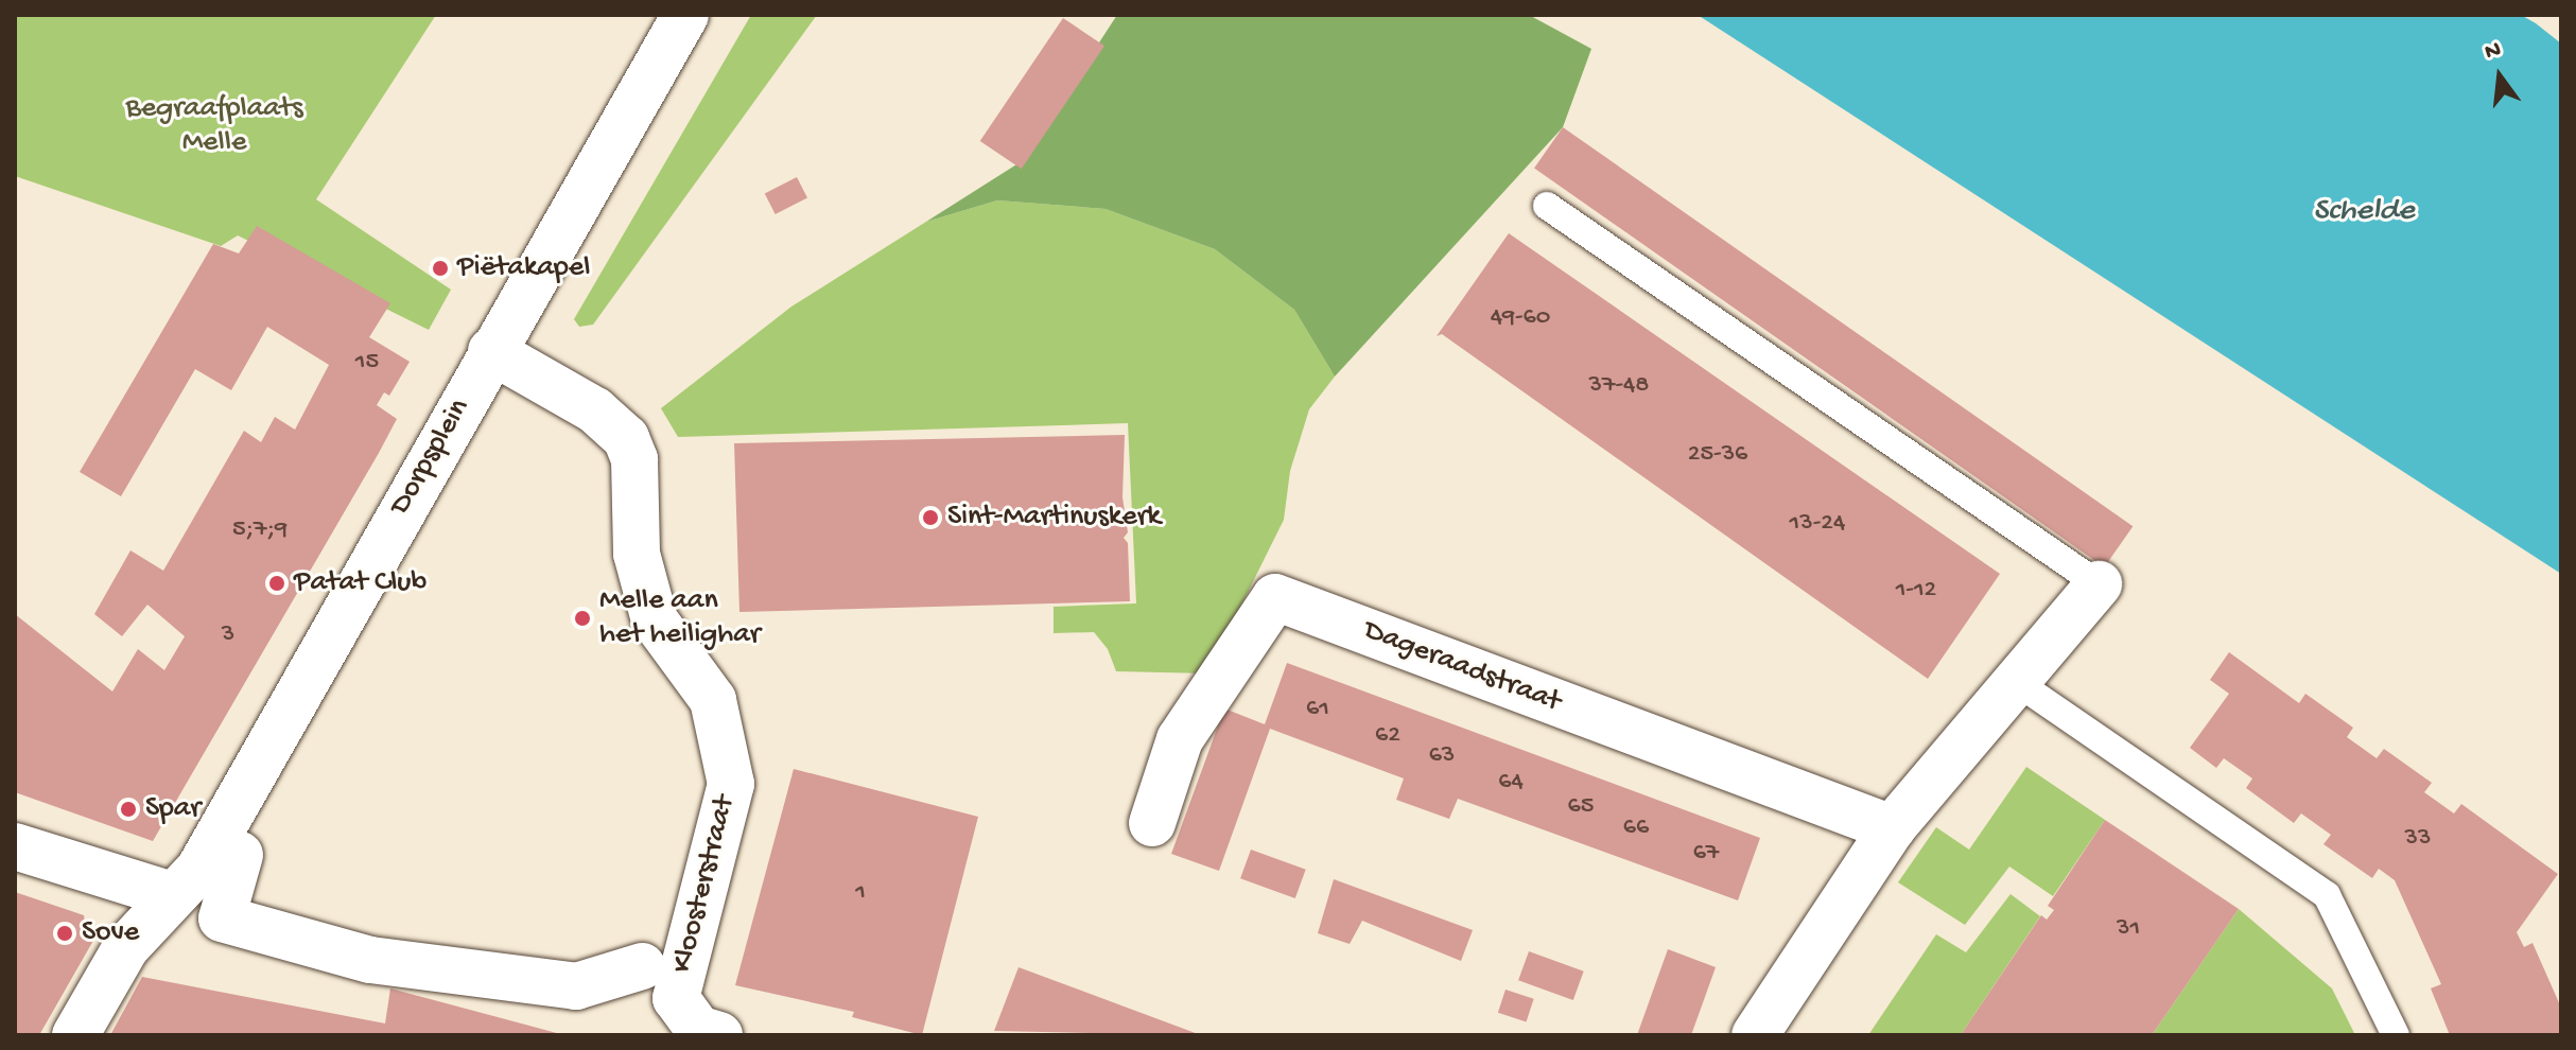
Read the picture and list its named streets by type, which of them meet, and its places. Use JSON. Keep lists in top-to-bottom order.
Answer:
{
  "streets": {
    "street": ["Dorpsplein", "Dageraadstraat", "Kloosterstraat"]
  },
  "crossings": [
    ["Dorpsplein", "Kloosterstraat"]
  ],
  "water": ["Schelde"],
  "parks": ["Begraafplaats Melle"],
  "places": [
    "Piëtakapel",
    "Sint-Martinuskerk",
    "Patat Club",
    "Melle aan het heilighar",
    "Spar",
    "Sove"
  ],
  "house_numbers": [
    "49-60",
    "15",
    "37-48",
    "25-36",
    "13-24",
    "5;7;9",
    "1-12",
    "3",
    "61",
    "62",
    "63",
    "64",
    "65",
    "66",
    "33",
    "67",
    "1",
    "31"
  ],
  "north": "top"
}
